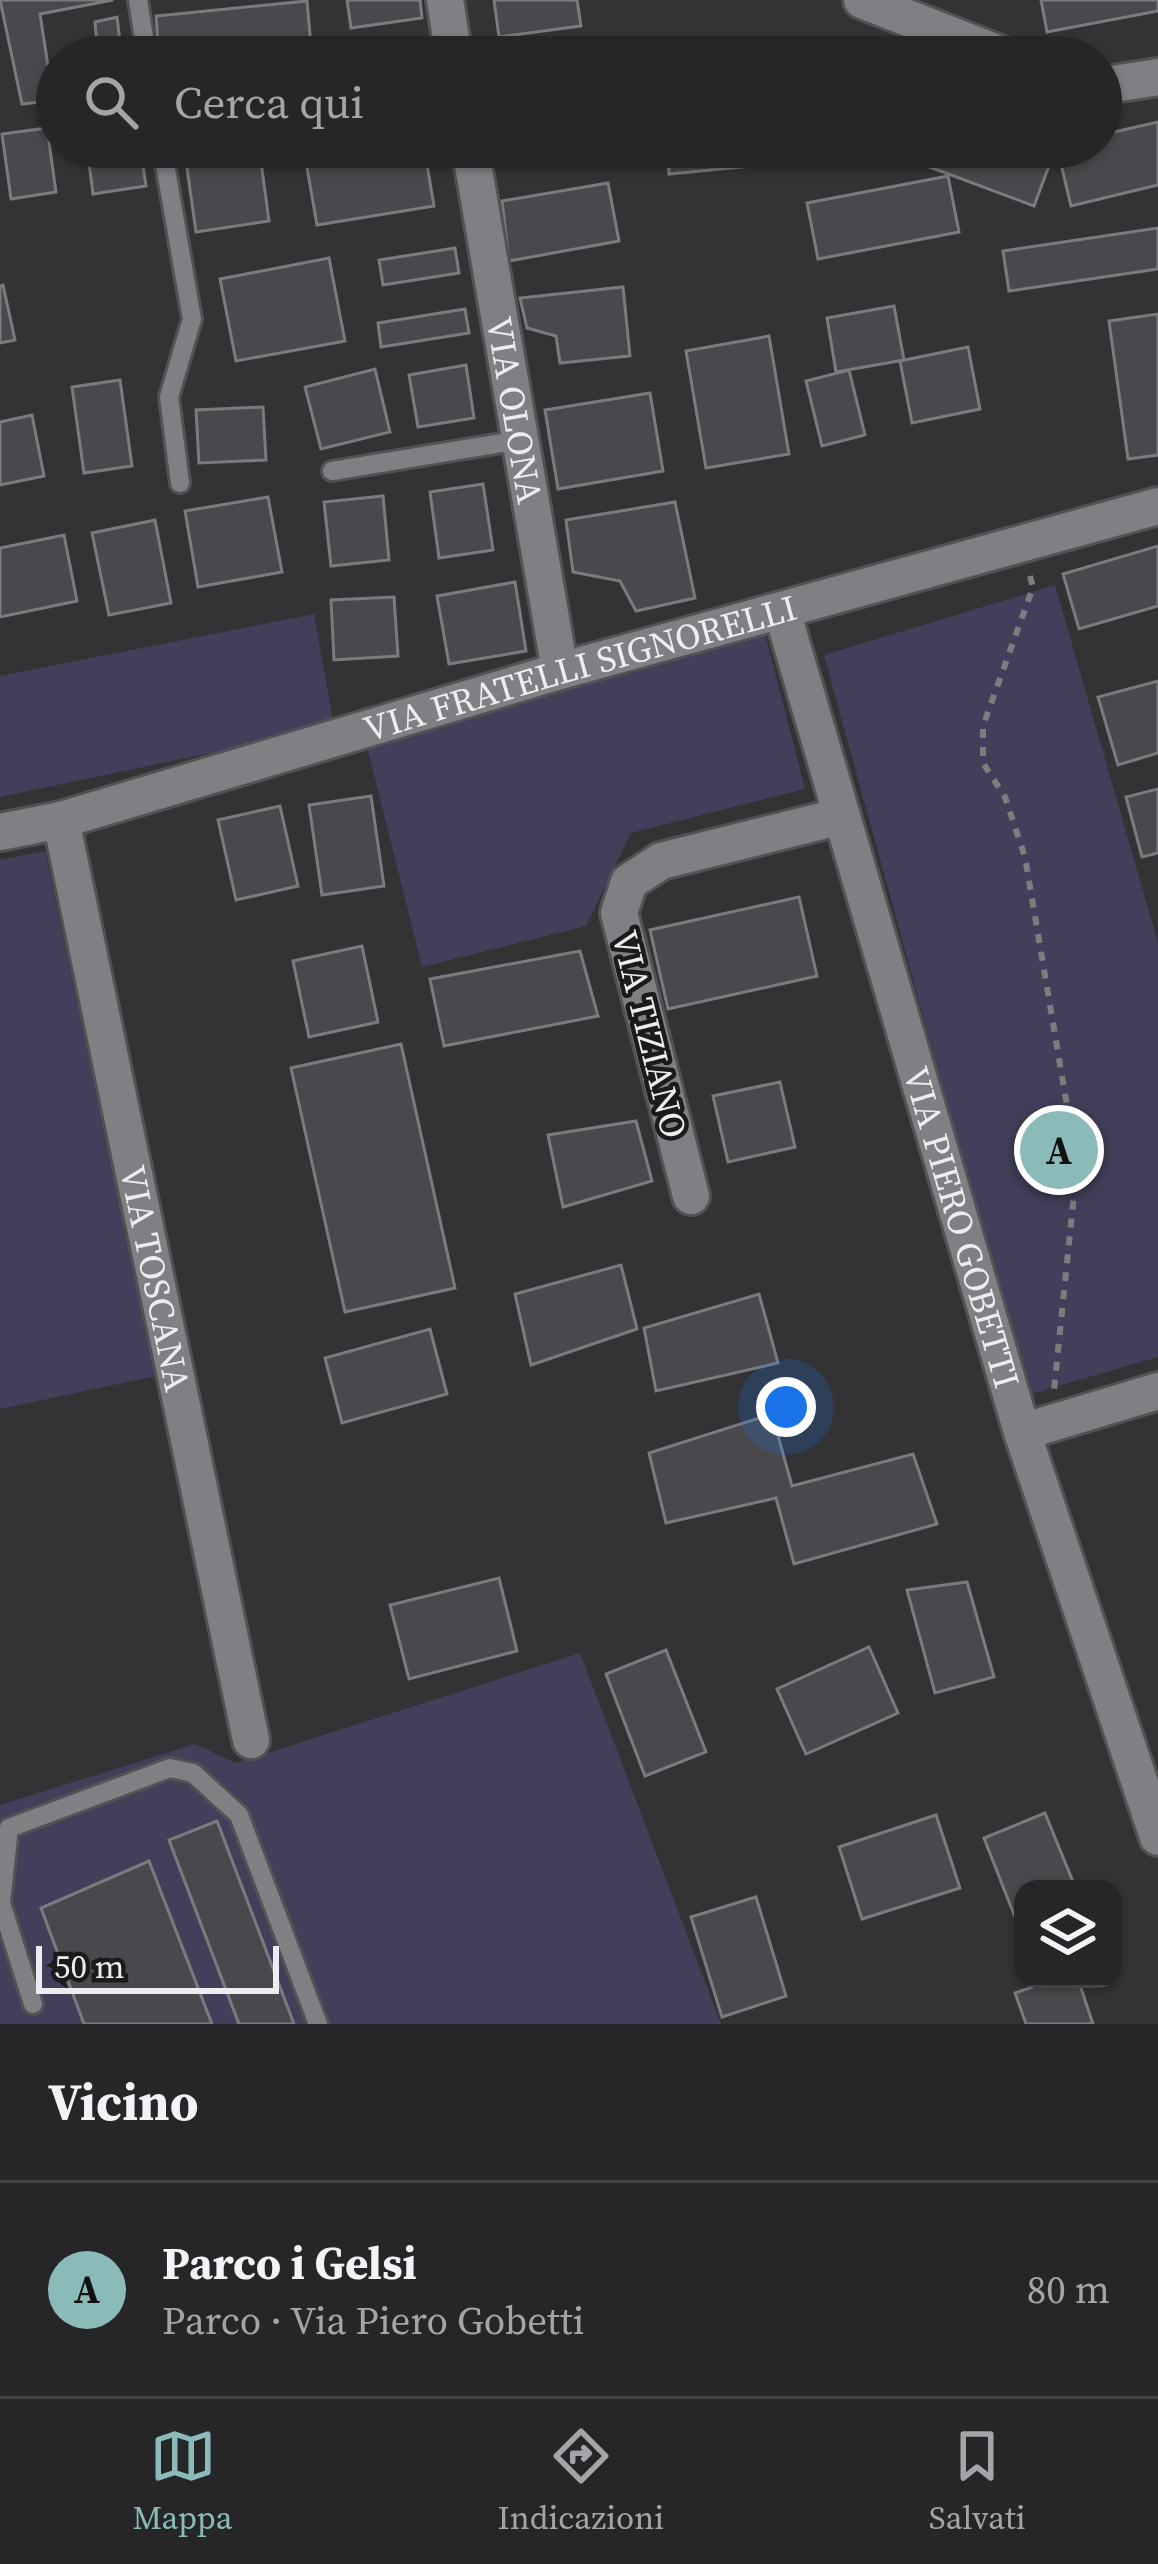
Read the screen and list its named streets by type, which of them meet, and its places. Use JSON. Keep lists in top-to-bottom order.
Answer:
{
  "streets": {
    "street": [
      "VIA OLONA",
      "VIA FRATELLI SIGNORELLI",
      "VIA TIZIANO",
      "VIA PIERO GOBETTI",
      "VIA TOSCANA"
    ]
  },
  "crossings": [
    ["VIA OLONA", "VIA FRATELLI SIGNORELLI"],
    ["VIA FRATELLI SIGNORELLI", "VIA PIERO GOBETTI"],
    ["VIA FRATELLI SIGNORELLI", "VIA TOSCANA"],
    ["VIA TIZIANO", "VIA PIERO GOBETTI"]
  ],
  "scale_bar": "50 m",
  "page": {
    "search": "Cerca qui",
    "pins": "A",
    "scale": "50 m",
    "heading": "Vicino",
    "list": [
      {
        "mark": "A",
        "name": "Parco i Gelsi",
        "note": "Parco · Via Piero Gobetti",
        "value": "80 m"
      }
    ],
    "nav": ["Mappa", "Indicazioni", "Salvati"]
  }
}
